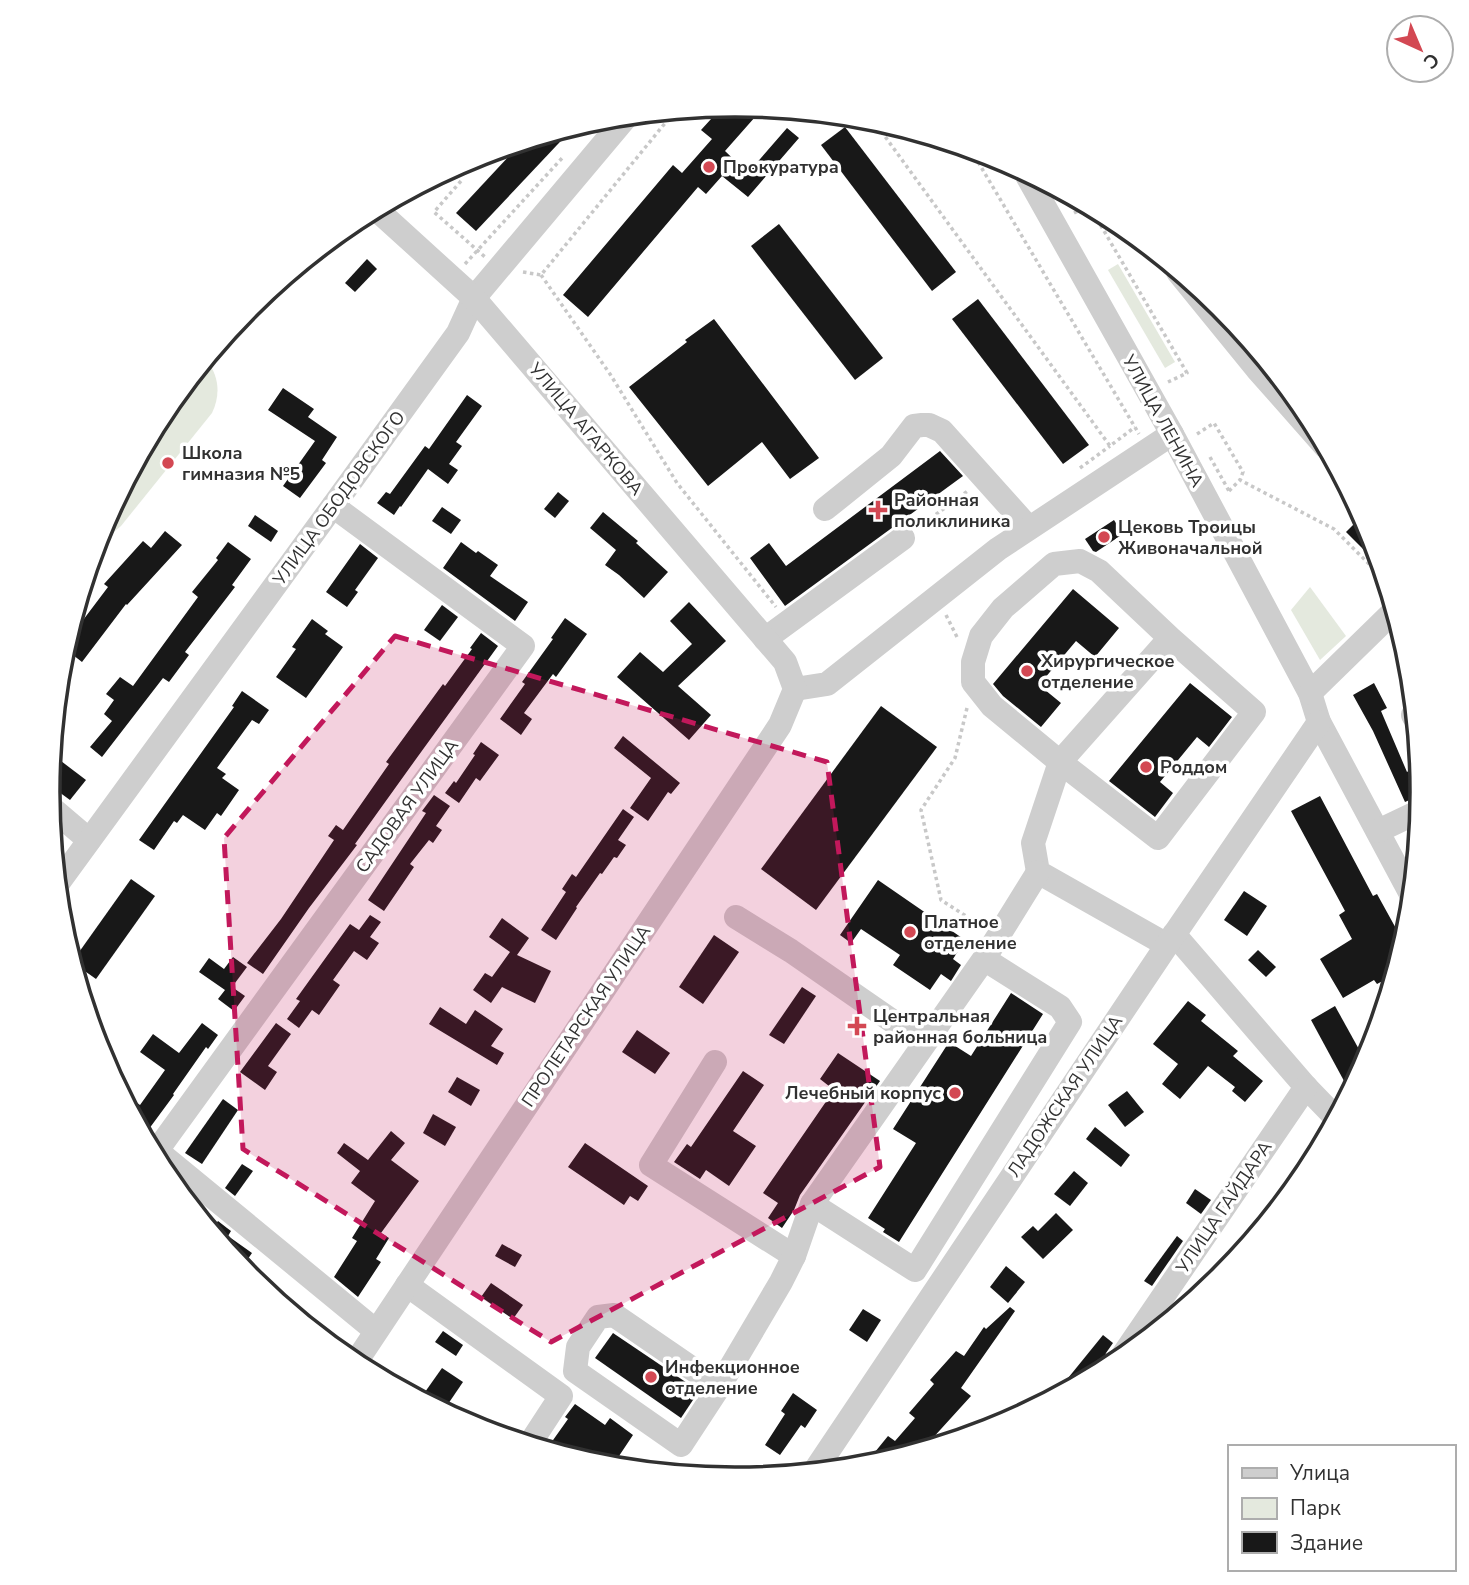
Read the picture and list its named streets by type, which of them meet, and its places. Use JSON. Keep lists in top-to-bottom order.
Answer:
{
  "streets": {
    "street": [
      "УЛИЦА ЛЕНИНА",
      "УЛИЦА АГАРКОВА",
      "УЛИЦА ОБОДОВСКОГО",
      "САДОВАЯ УЛИЦА",
      "ПРОЛЕТАРСКАЯ УЛИЦА",
      "ЛАДОЖСКАЯ УЛИЦА",
      "УЛИЦА ГАЙДАРА"
    ]
  },
  "crossings": [
    ["УЛИЦА ЛЕНИНА", "ЛАДОЖСКАЯ УЛИЦА"],
    ["УЛИЦА АГАРКОВА", "УЛИЦА ОБОДОВСКОГО"],
    ["УЛИЦА АГАРКОВА", "ПРОЛЕТАРСКАЯ УЛИЦА"],
    ["УЛИЦА ОБОДОВСКОГО", "САДОВАЯ УЛИЦА"]
  ],
  "places": {
    "other": [
      "Прокуратура",
      "Школа гимназия №5",
      "Цековь Троицы Живоначальной",
      "Хирургическое отделение",
      "Роддом",
      "Платное отделение",
      "Лечебный корпус",
      "Инфекционное отделение"
    ],
    "health": ["Районная поликлиника", "Центральная районная больница"]
  },
  "legend": ["Улица", "Парк", "Здание"],
  "north": "bottom right"
}
